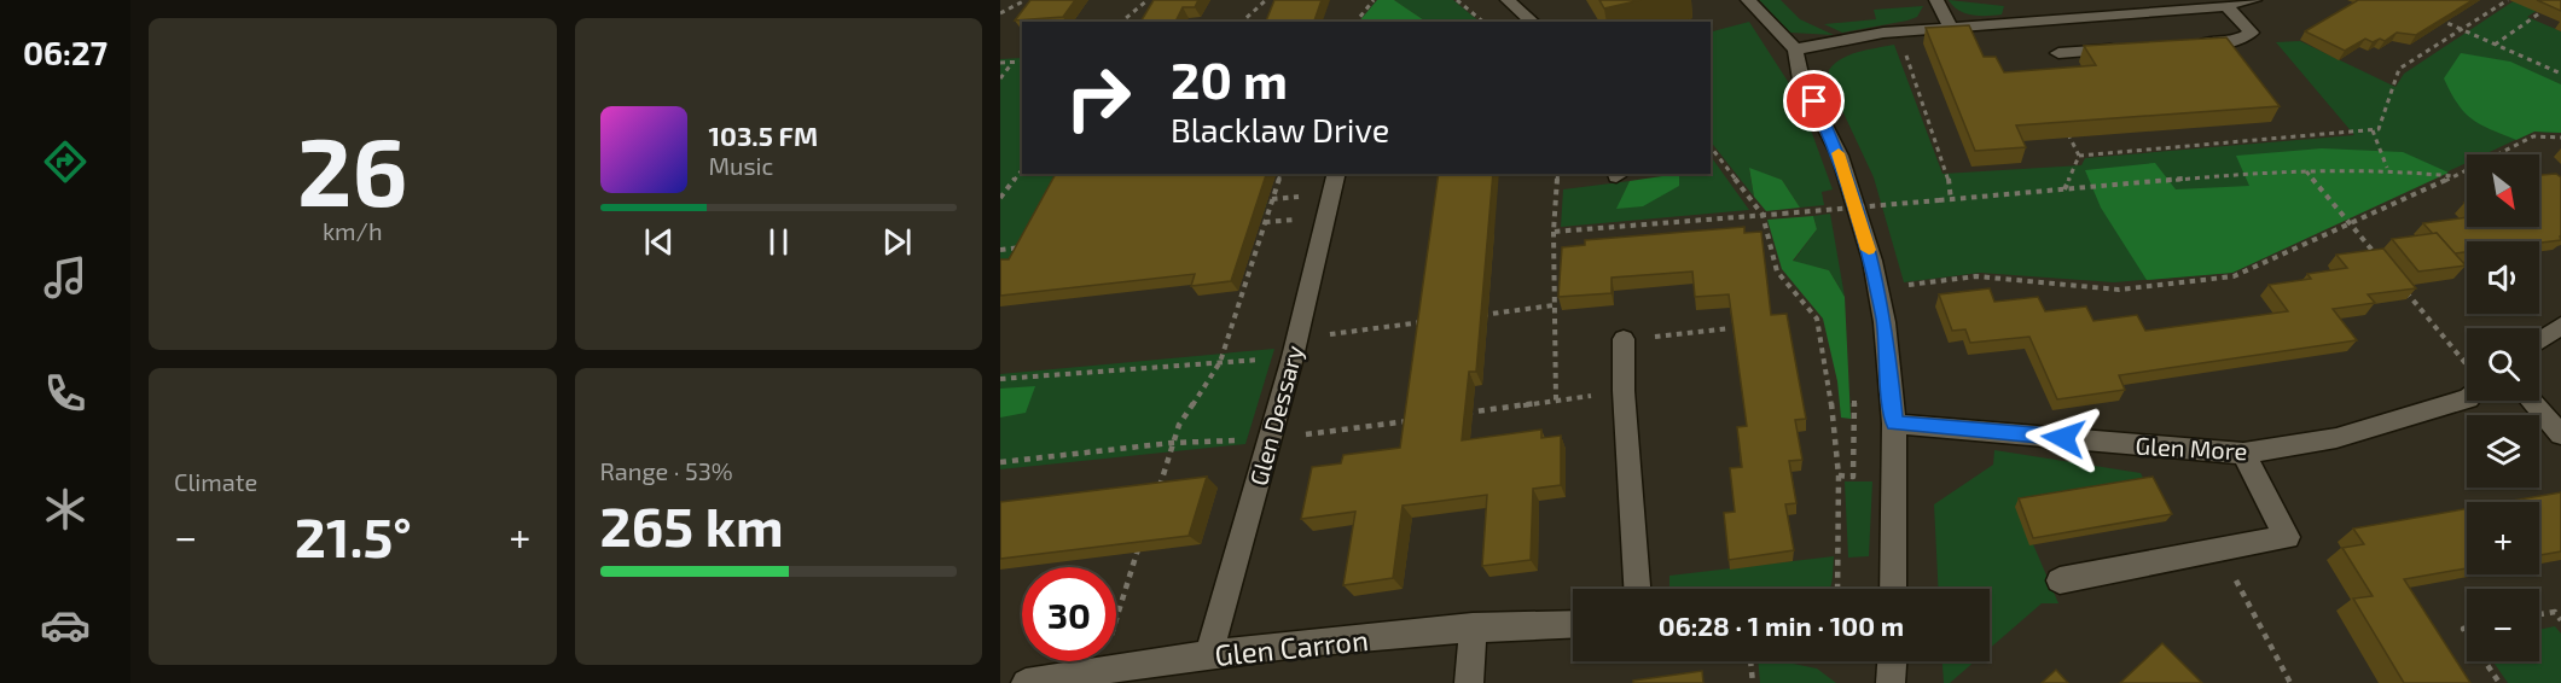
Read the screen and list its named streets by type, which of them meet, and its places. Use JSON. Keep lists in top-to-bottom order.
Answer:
{
  "streets": {
    "street": ["Glen Dessary", "Glen More", "Glen Carron"]
  },
  "crossings": [
    ["Glen Dessary", "Glen Carron"]
  ],
  "north": "bottom right",
  "page": {
    "tabs": "06:27",
    "tile": [
      ["26", "km/h"],
      "Climate",
      ["Range · 53%", "265 km"]
    ],
    "turn": ["20 m", "Blacklaw Drive"],
    "song": ["103.5 FM", "Music"],
    "map_buttons": ["+", "−"],
    "heat": ["−", "21.5°", "+"],
    "limit": "30",
    "trip": "06:28 · 1 min · 100 m"
  }
}
